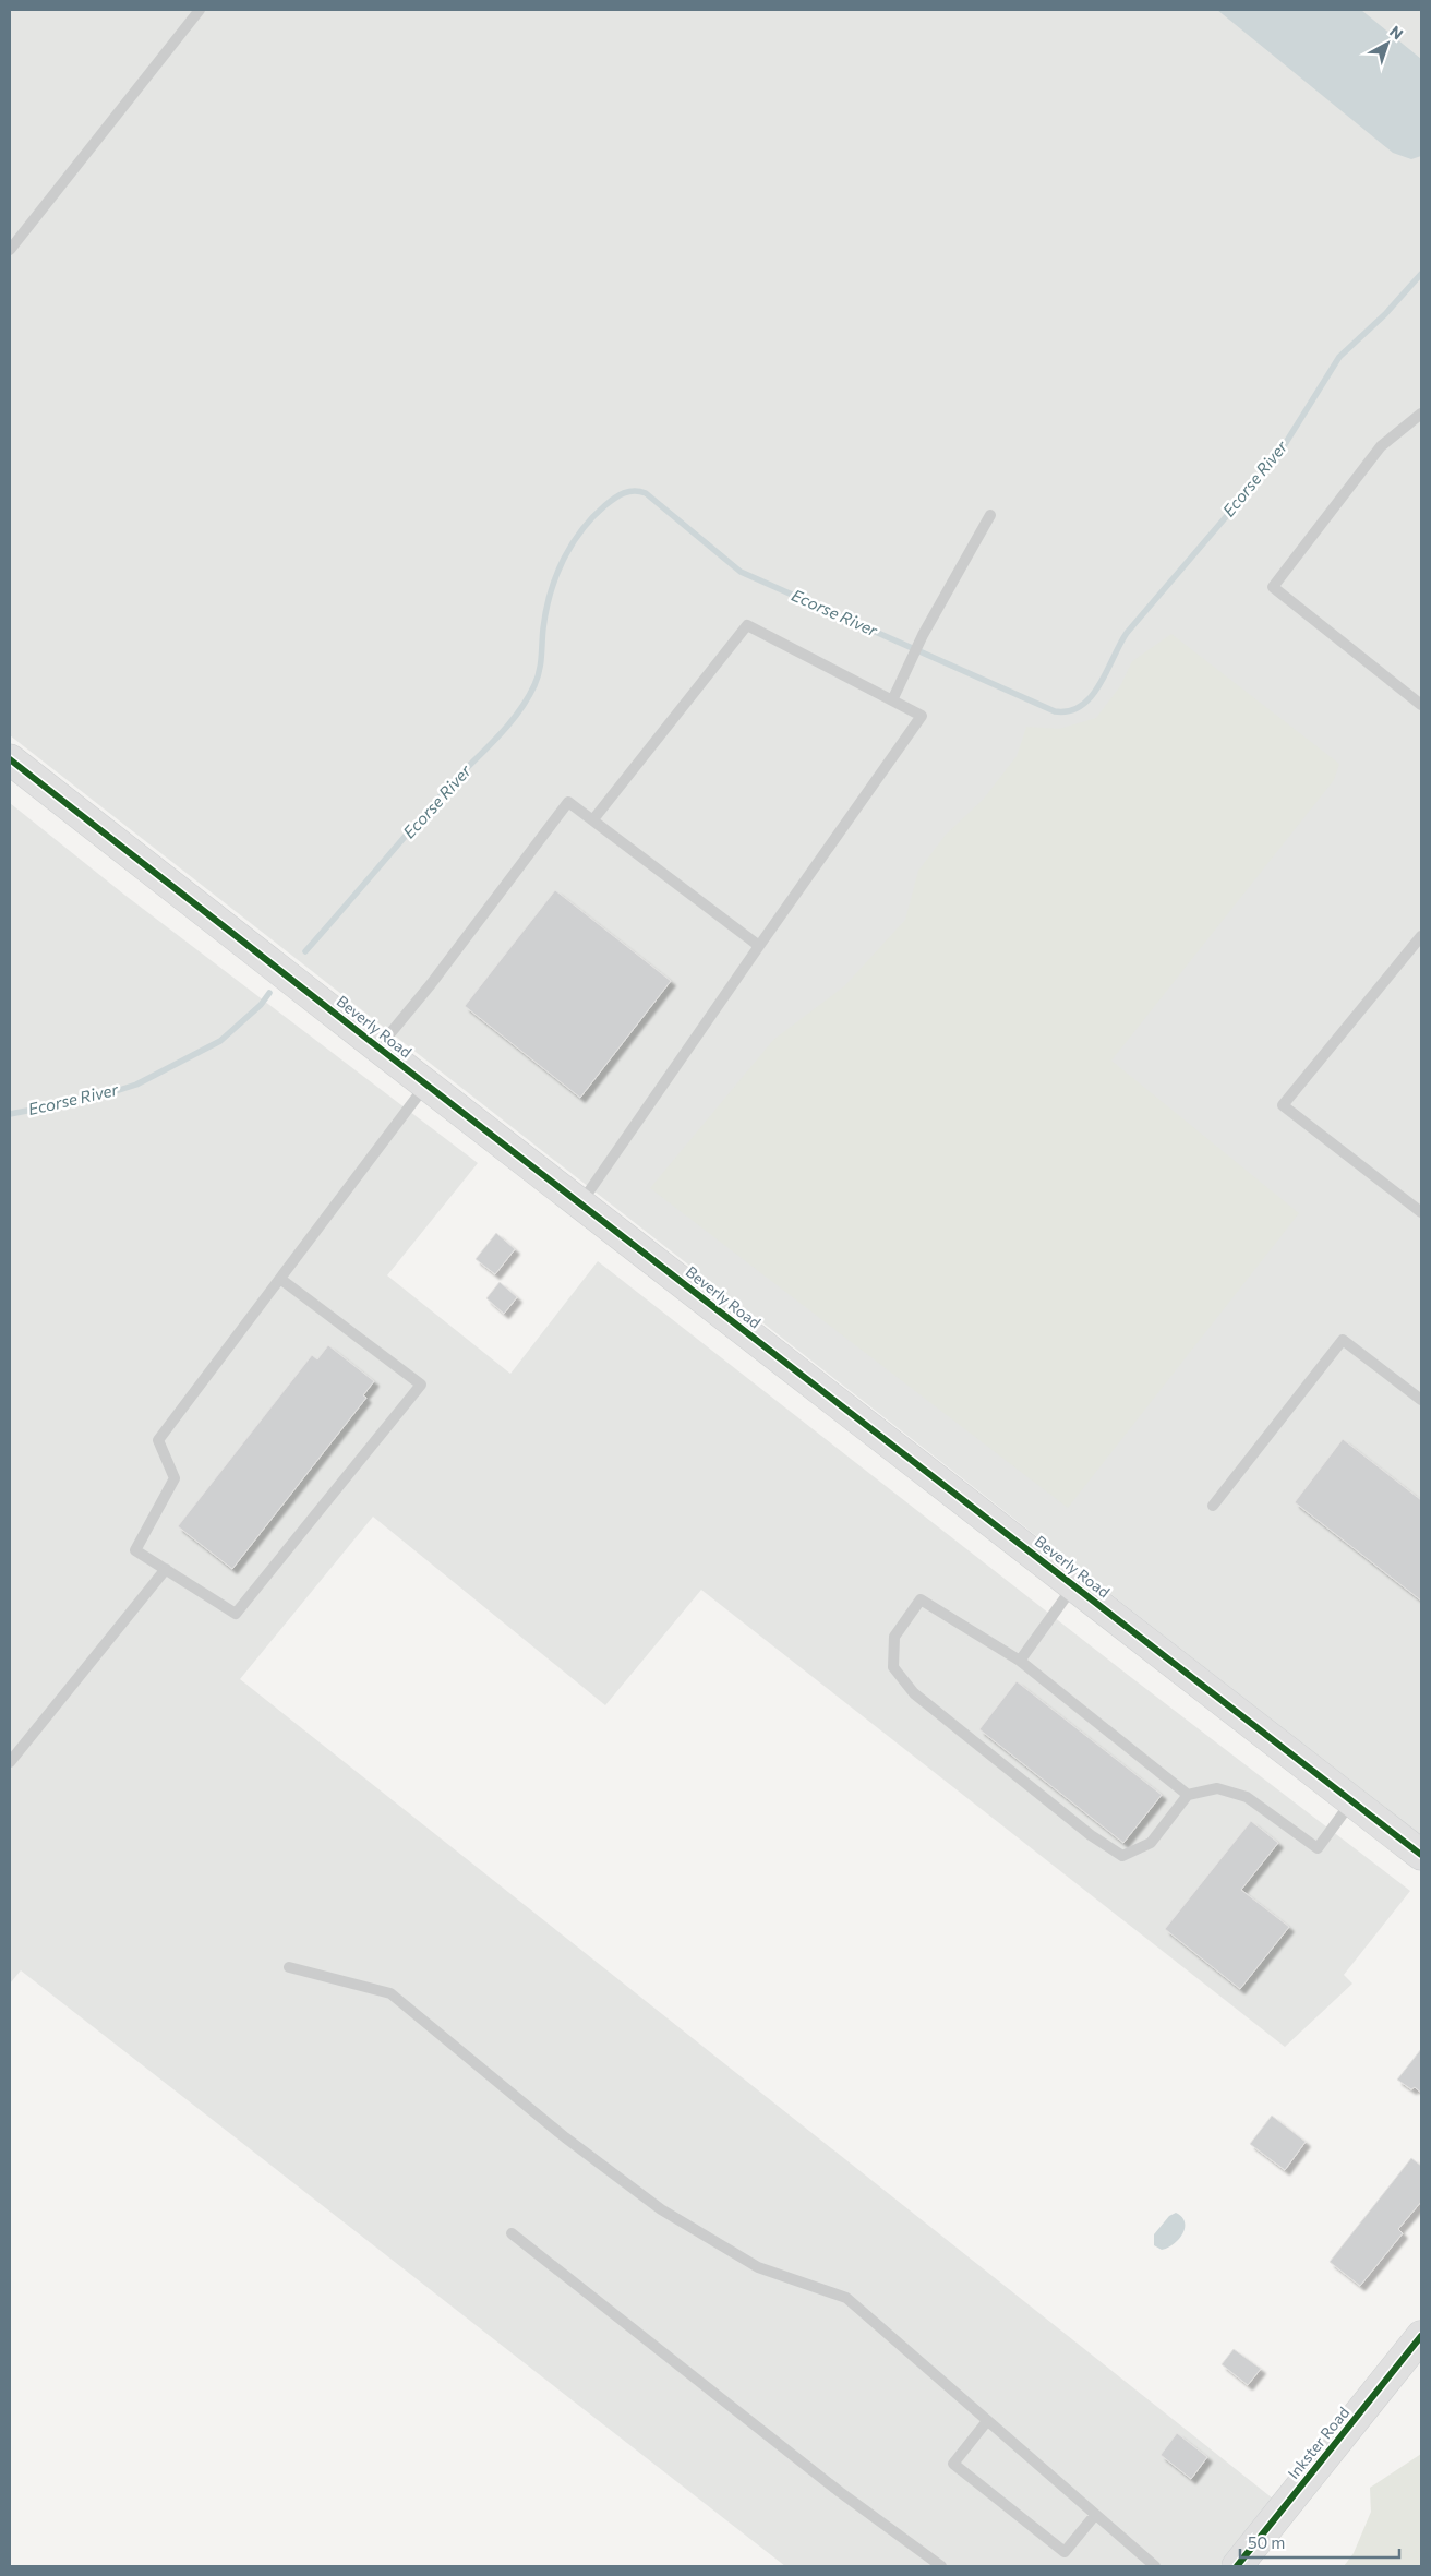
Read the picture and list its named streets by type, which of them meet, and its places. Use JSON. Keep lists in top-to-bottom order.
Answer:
{
  "streets": {
    "street": ["Beverly Road", "Inkster Road"]
  },
  "water": ["Ecorse River"],
  "scale_bar": "50 m",
  "north": "top right"
}
